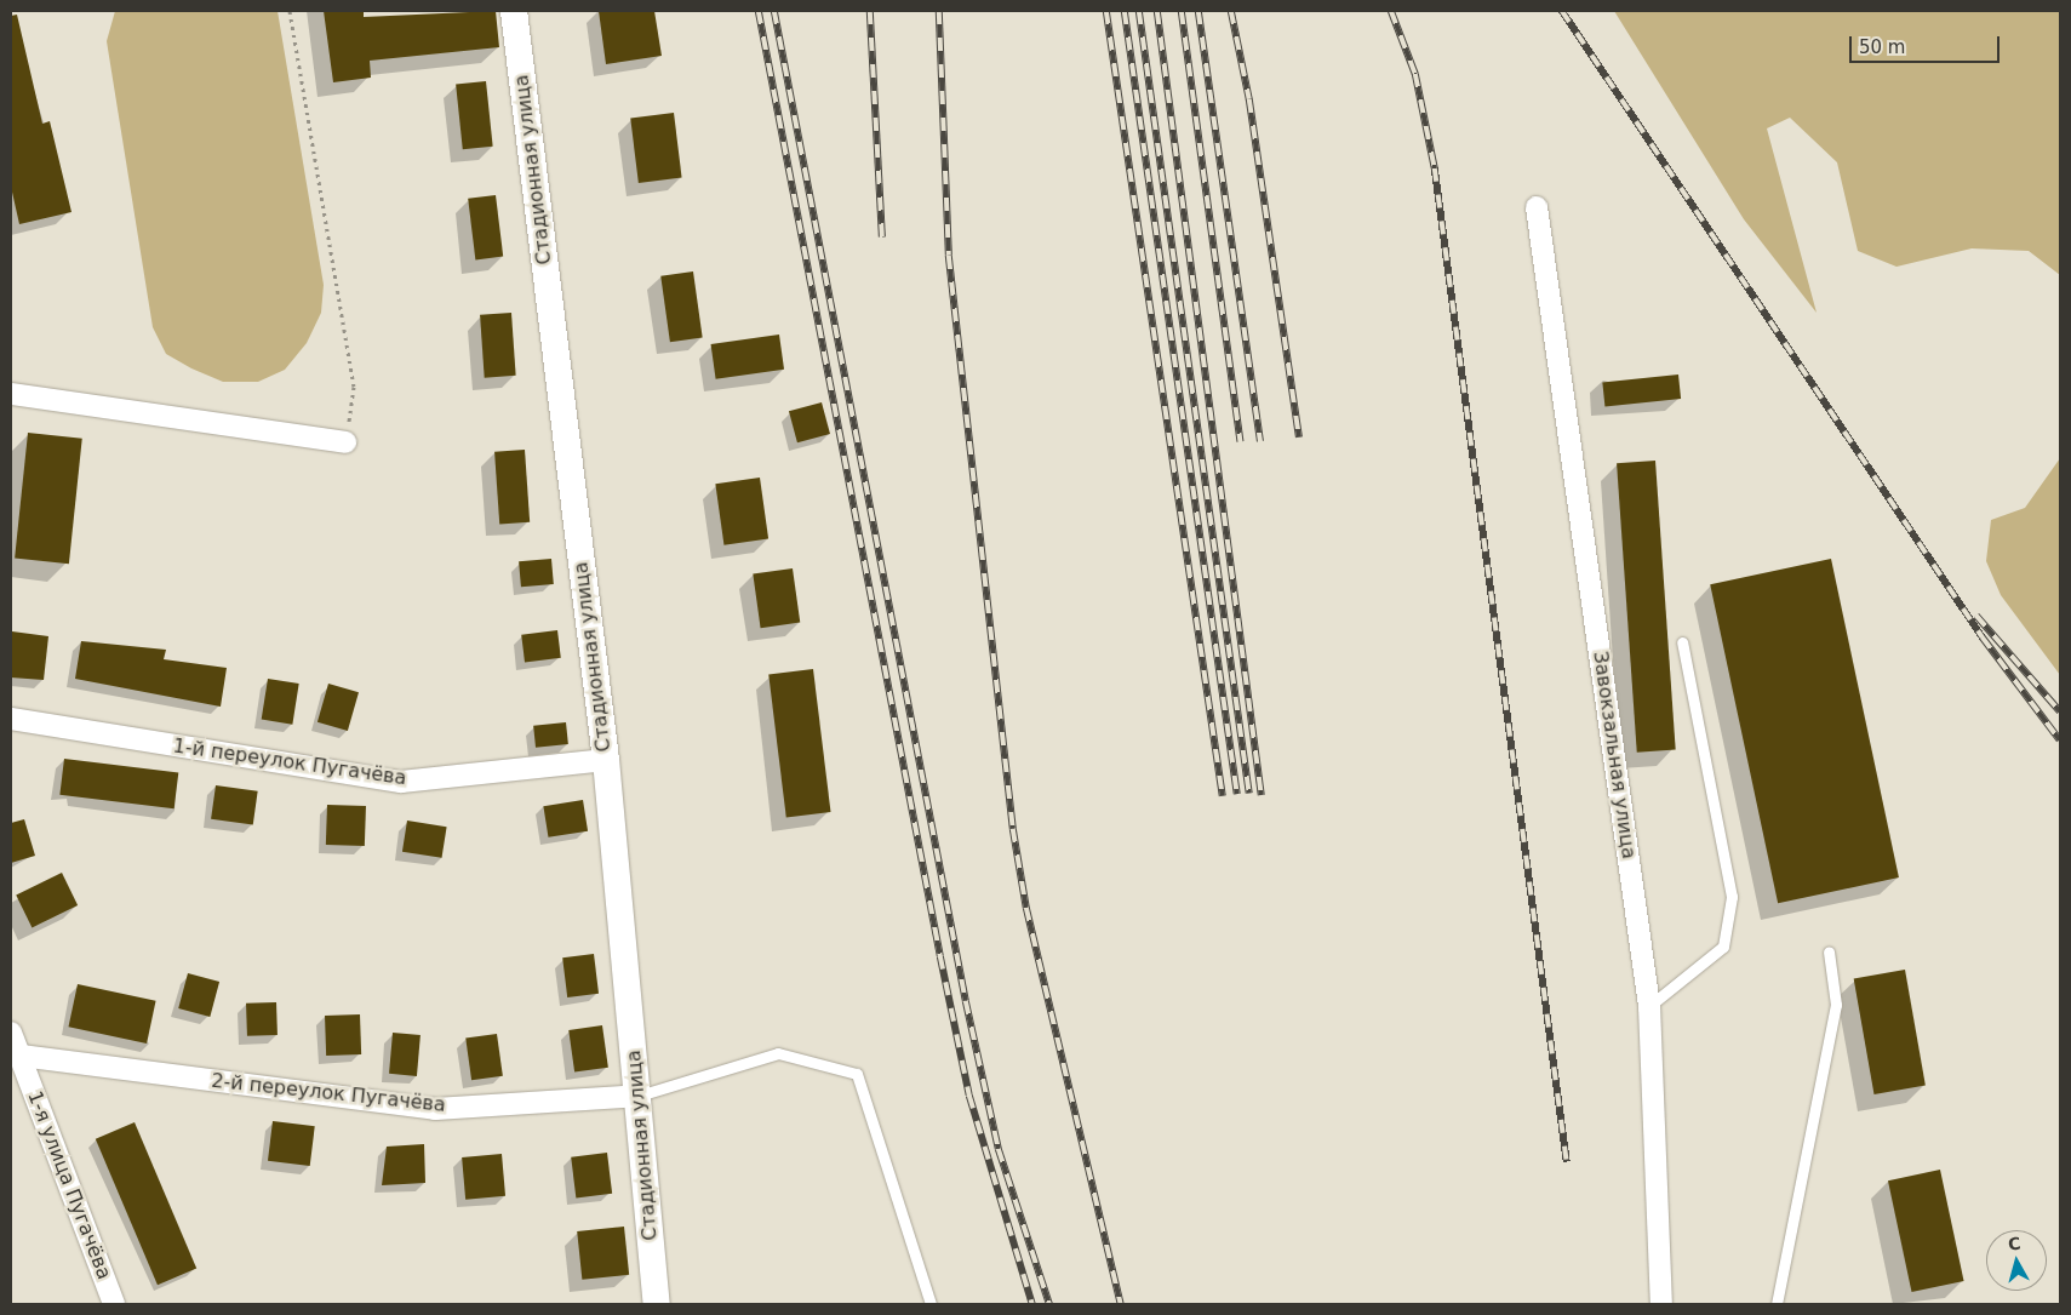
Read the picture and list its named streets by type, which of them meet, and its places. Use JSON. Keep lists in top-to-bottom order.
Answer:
{
  "streets": {
    "street": [
      "Стадионная улица",
      "Завокзальная улица",
      "1-й переулок Пугачёва",
      "2-й переулок Пугачёва",
      "1-я улица Пугачёва"
    ]
  },
  "crossings": [
    ["Стадионная улица", "1-й переулок Пугачёва"],
    ["Стадионная улица", "2-й переулок Пугачёва"],
    ["2-й переулок Пугачёва", "1-я улица Пугачёва"]
  ],
  "scale_bar": "50 m",
  "north": "top"
}
